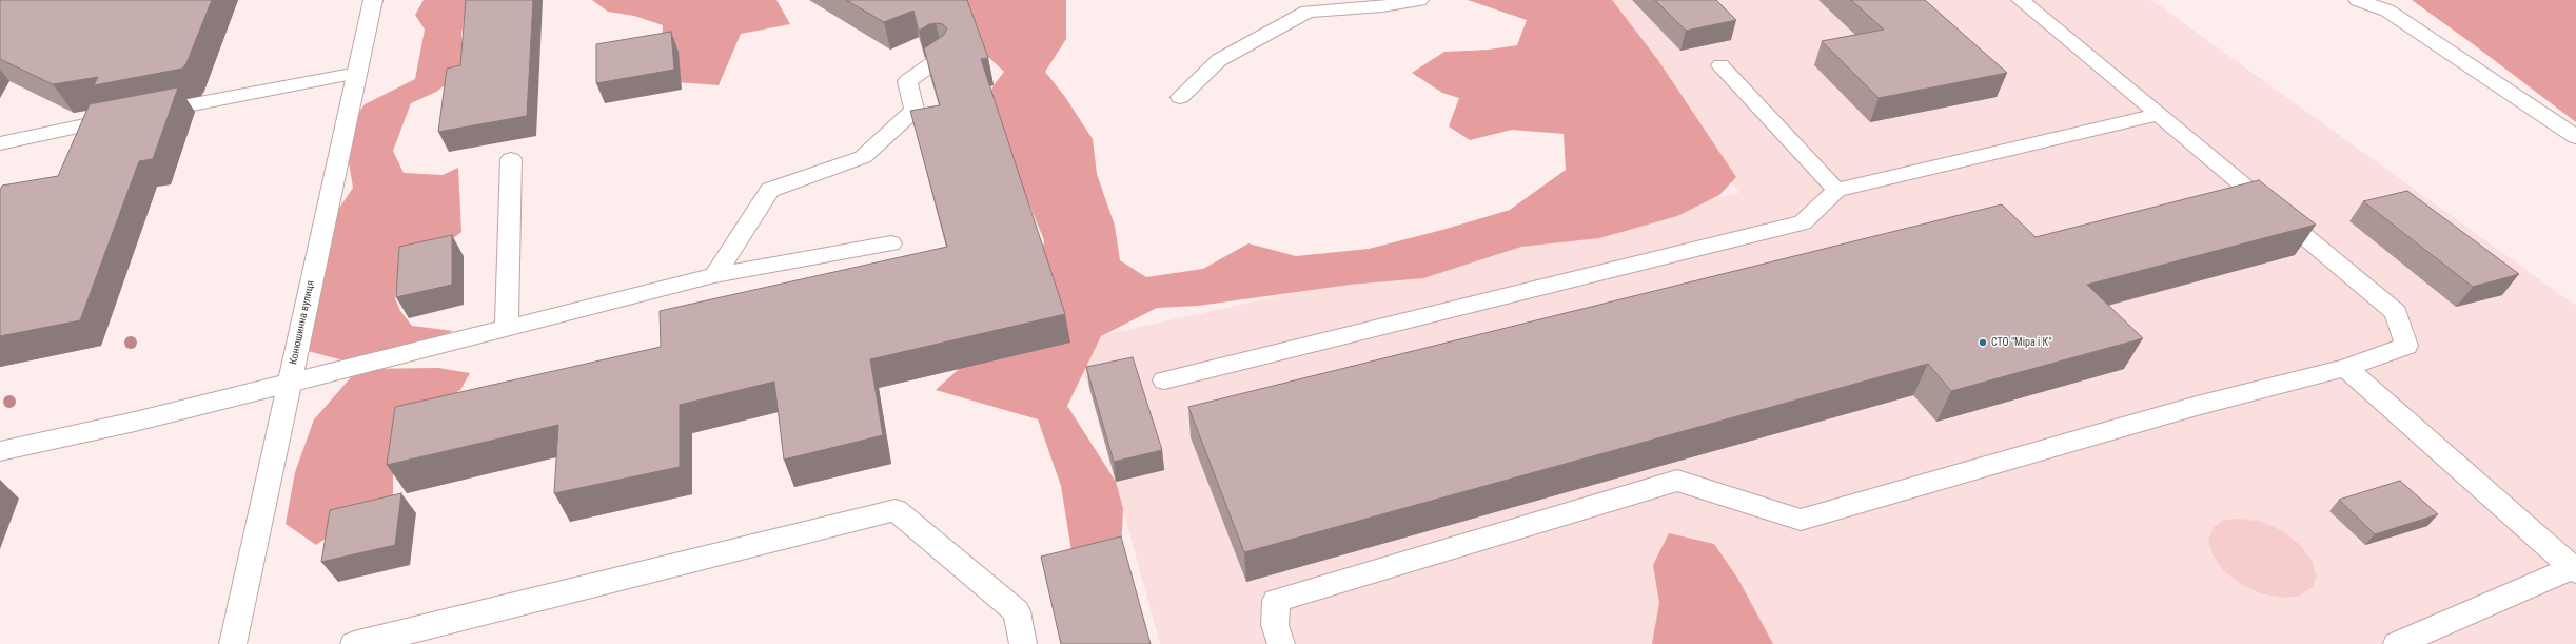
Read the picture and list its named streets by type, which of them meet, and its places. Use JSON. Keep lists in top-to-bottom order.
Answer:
{
  "streets": {
    "street": ["Конюшинна вулиця"]
  },
  "places": ["СТО \"Міра і К\""]
}
